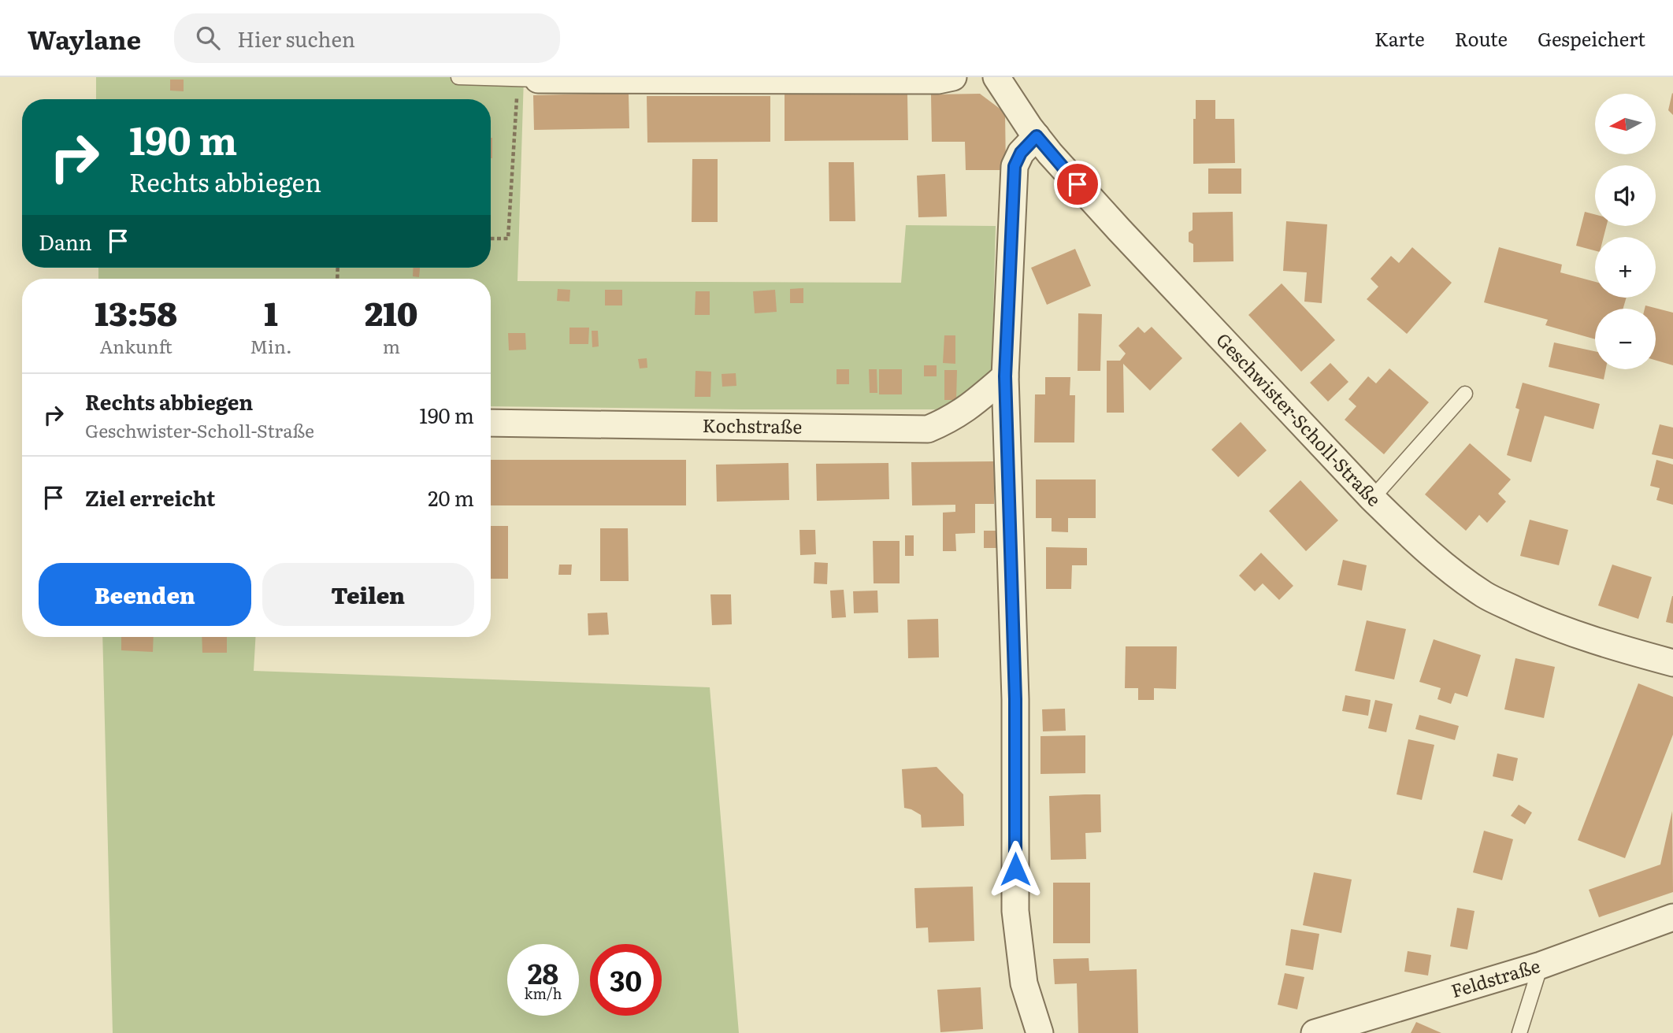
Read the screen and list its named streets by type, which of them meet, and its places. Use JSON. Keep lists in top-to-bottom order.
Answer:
{
  "streets": {
    "street": ["Geschwister-Scholl-Straße", "Kochstraße", "Feldstraße"]
  },
  "north": "left",
  "page": {
    "header": "Waylane",
    "search": "Hier suchen",
    "nav": ["Karte", "Route", "Gespeichert"],
    "map_buttons": ["+", "−"],
    "turn": ["190 m", "Rechts abbiegen"],
    "then": "Dann",
    "eta": [
      "13:58",
      "Ankunft",
      "1",
      "Min.",
      "210",
      "m"
    ],
    "list": [
      {
        "name": "Rechts abbiegen",
        "note": "Geschwister-Scholl-Straße",
        "value": "190 m"
      },
      {
        "name": "Ziel erreicht",
        "value": "20 m"
      }
    ],
    "buttons": ["Beenden", "Teilen"],
    "speed": "28 km/h",
    "limit": "30"
  }
}
